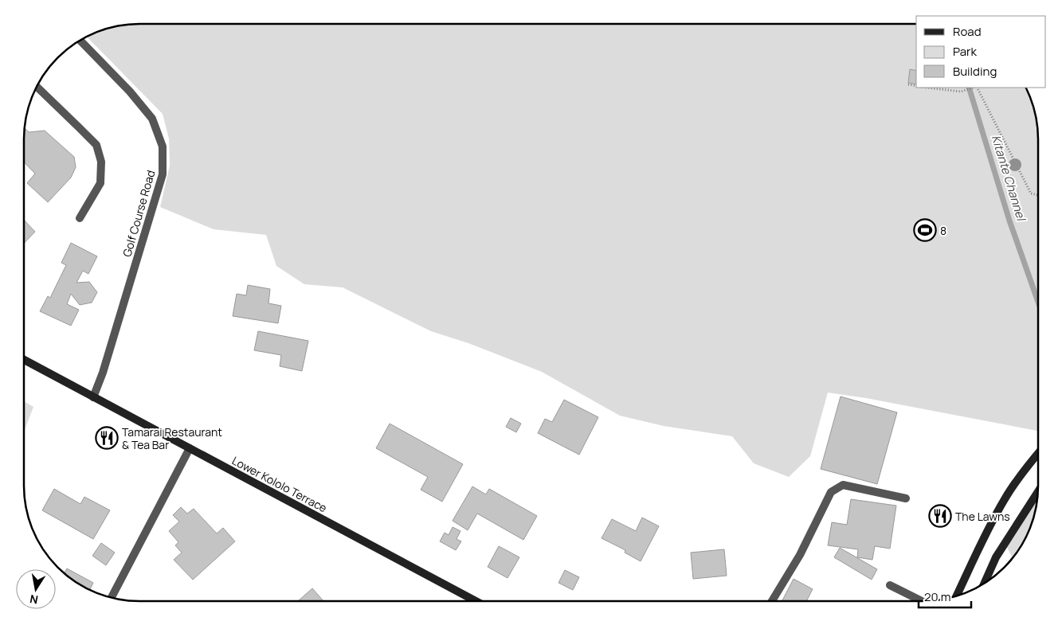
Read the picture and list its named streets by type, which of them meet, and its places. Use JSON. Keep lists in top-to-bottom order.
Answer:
{
  "streets": {
    "street": ["Golf Course Road", "Lower Kololo Terrace"]
  },
  "crossings": [
    ["Golf Course Road", "Lower Kololo Terrace"]
  ],
  "water": ["Kitante Channel"],
  "places": {
    "sports": ["8"],
    "restaurant": ["Tamarai Restaurant & Tea Bar", "The Lawns"]
  },
  "legend": ["Road", "Park", "Building"],
  "scale_bar": "20 m",
  "north": "bottom"
}
